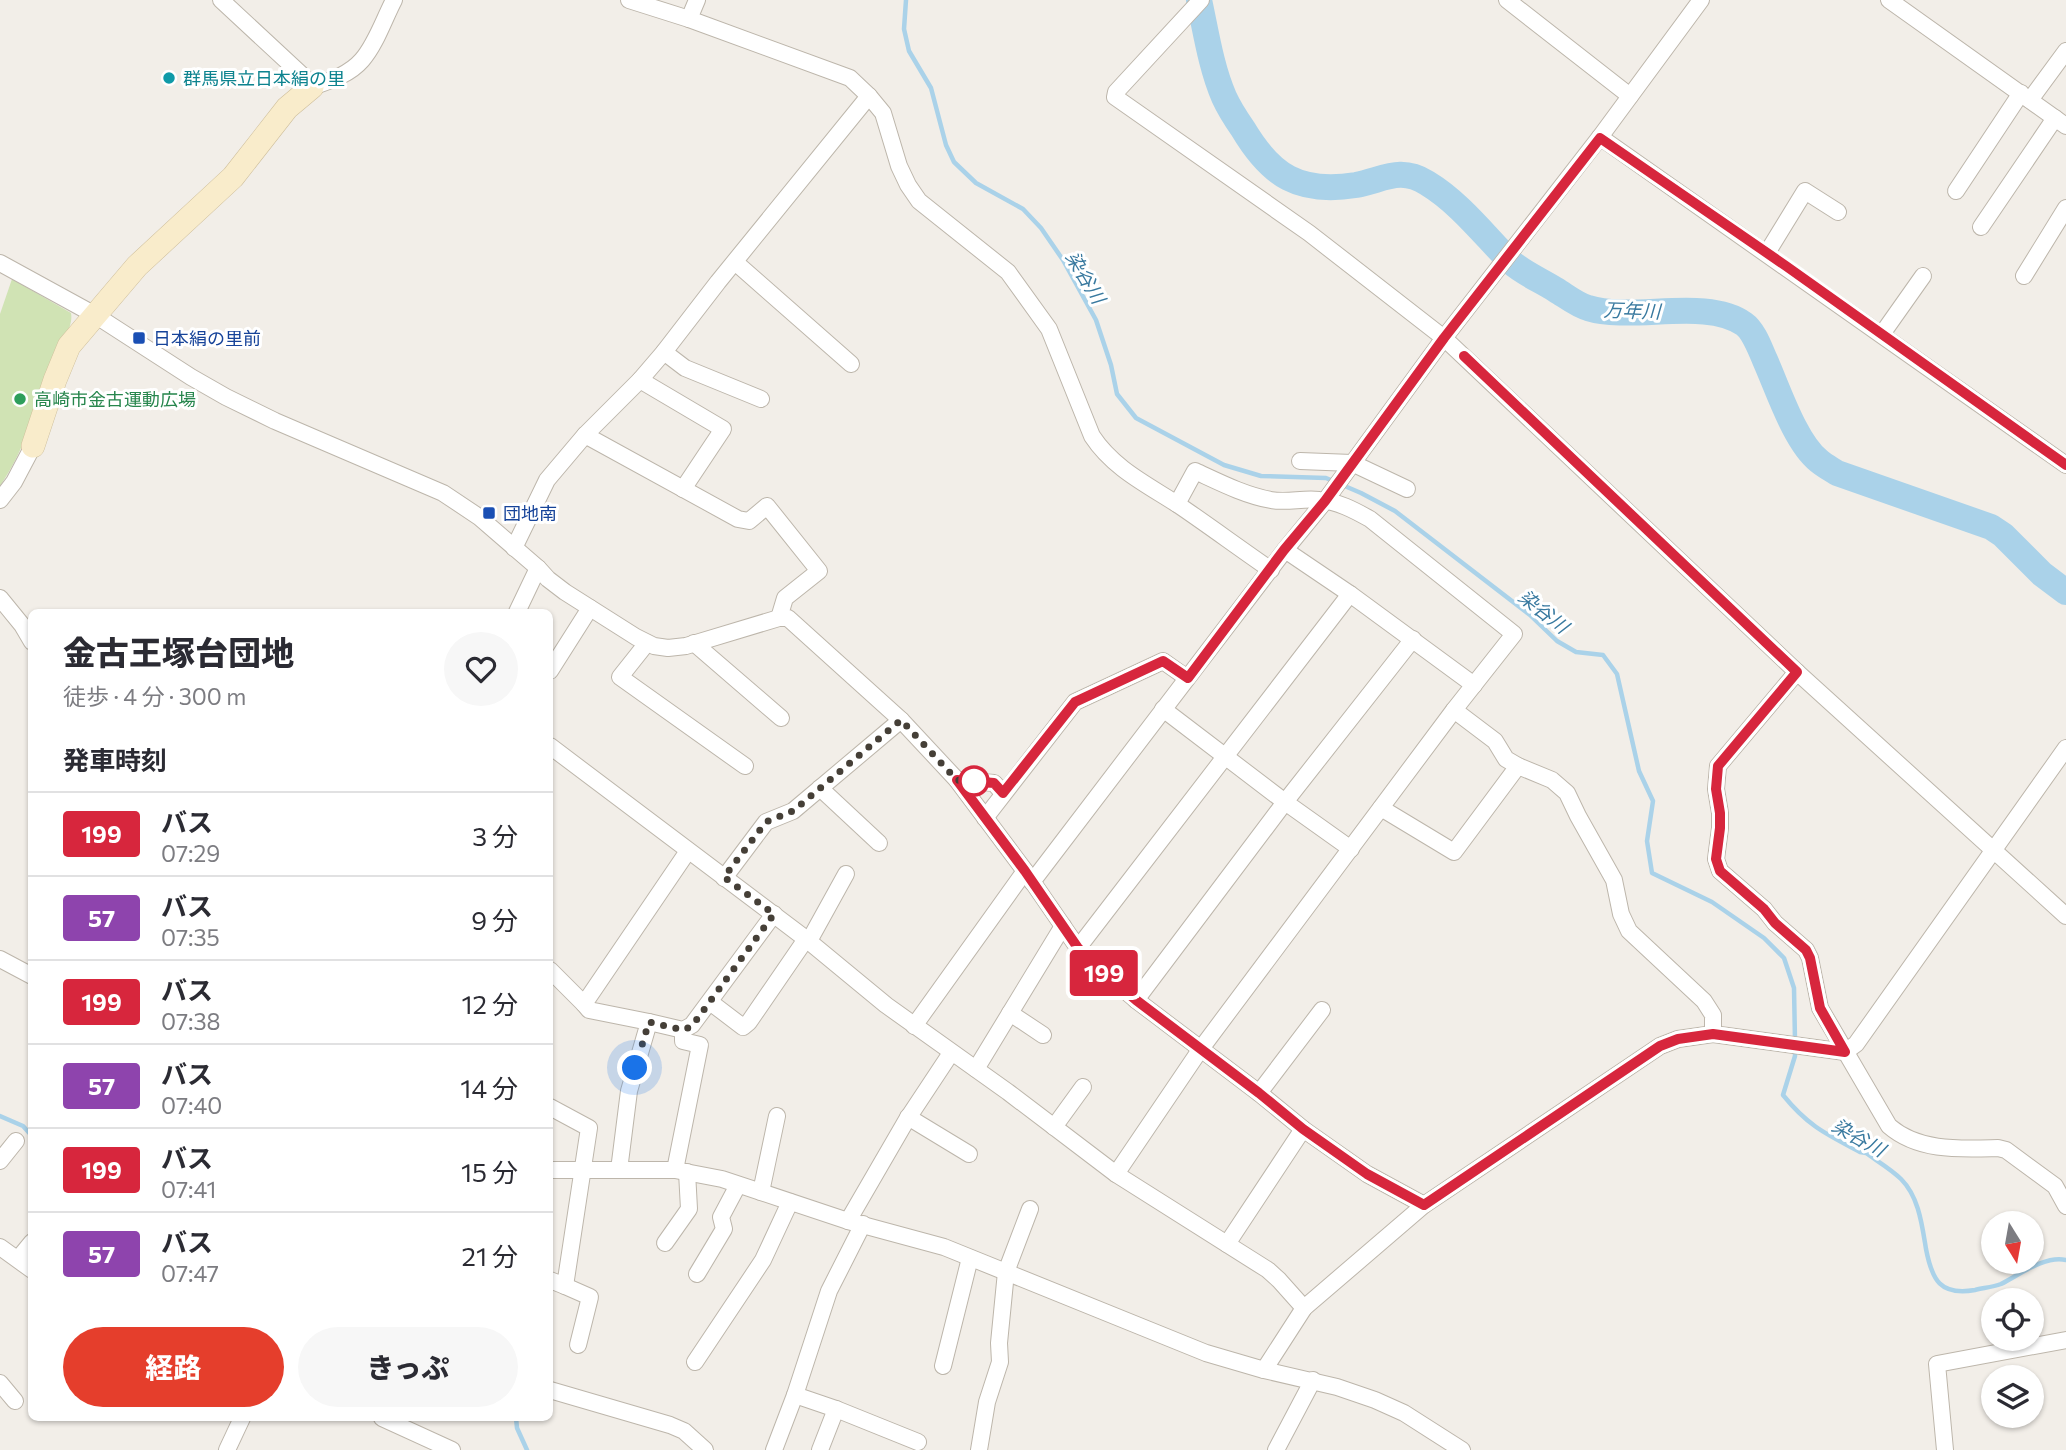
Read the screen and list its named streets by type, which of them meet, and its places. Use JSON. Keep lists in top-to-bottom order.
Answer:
{
  "water": ["染谷川", "万年川"],
  "places": {
    "other": ["群馬県立日本絹の里", "高崎市金古運動広場"],
    "transit": ["日本絹の里前", "団地南"]
  },
  "lines": ["bus line 199"],
  "north": "bottom",
  "page": {
    "on_map": "199",
    "heading": [
      ["金古王塚台団地", "徒歩 · 4 分 · 300 m"],
      "発車時刻"
    ],
    "list": [
      {
        "mark": "199",
        "name": "バス",
        "note": "07:29",
        "value": "3 分"
      },
      {
        "mark": "57",
        "name": "バス",
        "note": "07:35",
        "value": "9 分"
      },
      {
        "mark": "199",
        "name": "バス",
        "note": "07:38",
        "value": "12 分"
      },
      {
        "mark": "57",
        "name": "バス",
        "note": "07:40",
        "value": "14 分"
      },
      {
        "mark": "199",
        "name": "バス",
        "note": "07:41",
        "value": "15 分"
      },
      {
        "mark": "57",
        "name": "バス",
        "note": "07:47",
        "value": "21 分"
      }
    ],
    "buttons": ["経路", "きっぷ"]
  }
}
